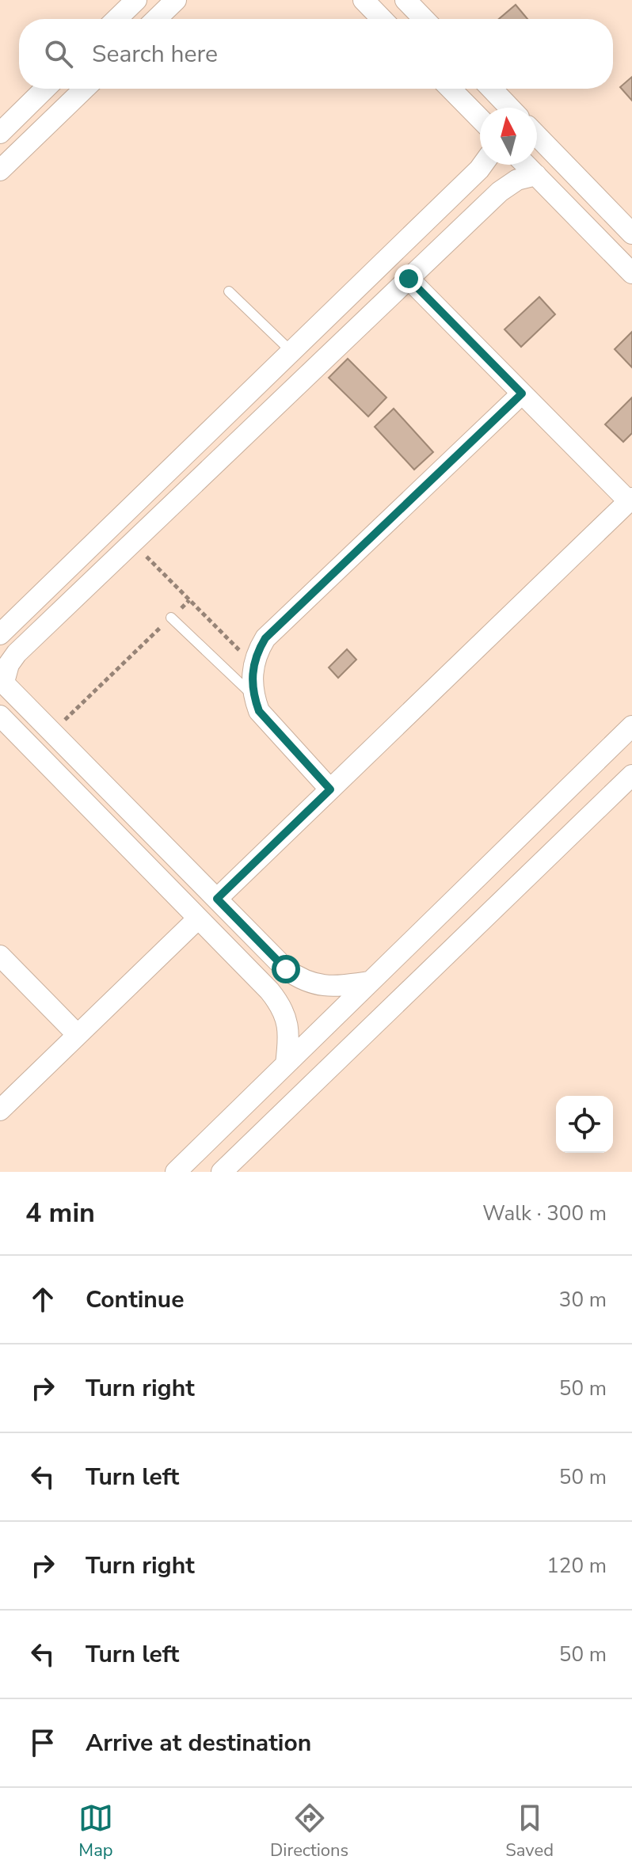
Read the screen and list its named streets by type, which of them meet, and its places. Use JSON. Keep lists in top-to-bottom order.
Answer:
{
  "north": "top",
  "page": {
    "search": "Search here",
    "heading": ["4 min", "Walk · 300 m"],
    "list": [
      ["Continue", "30 m"],
      ["Turn right", "50 m"],
      ["Turn left", "50 m"],
      ["Turn right", "120 m"],
      ["Turn left", "50 m"],
      "Arrive at destination"
    ],
    "nav": ["Map", "Directions", "Saved"]
  }
}
